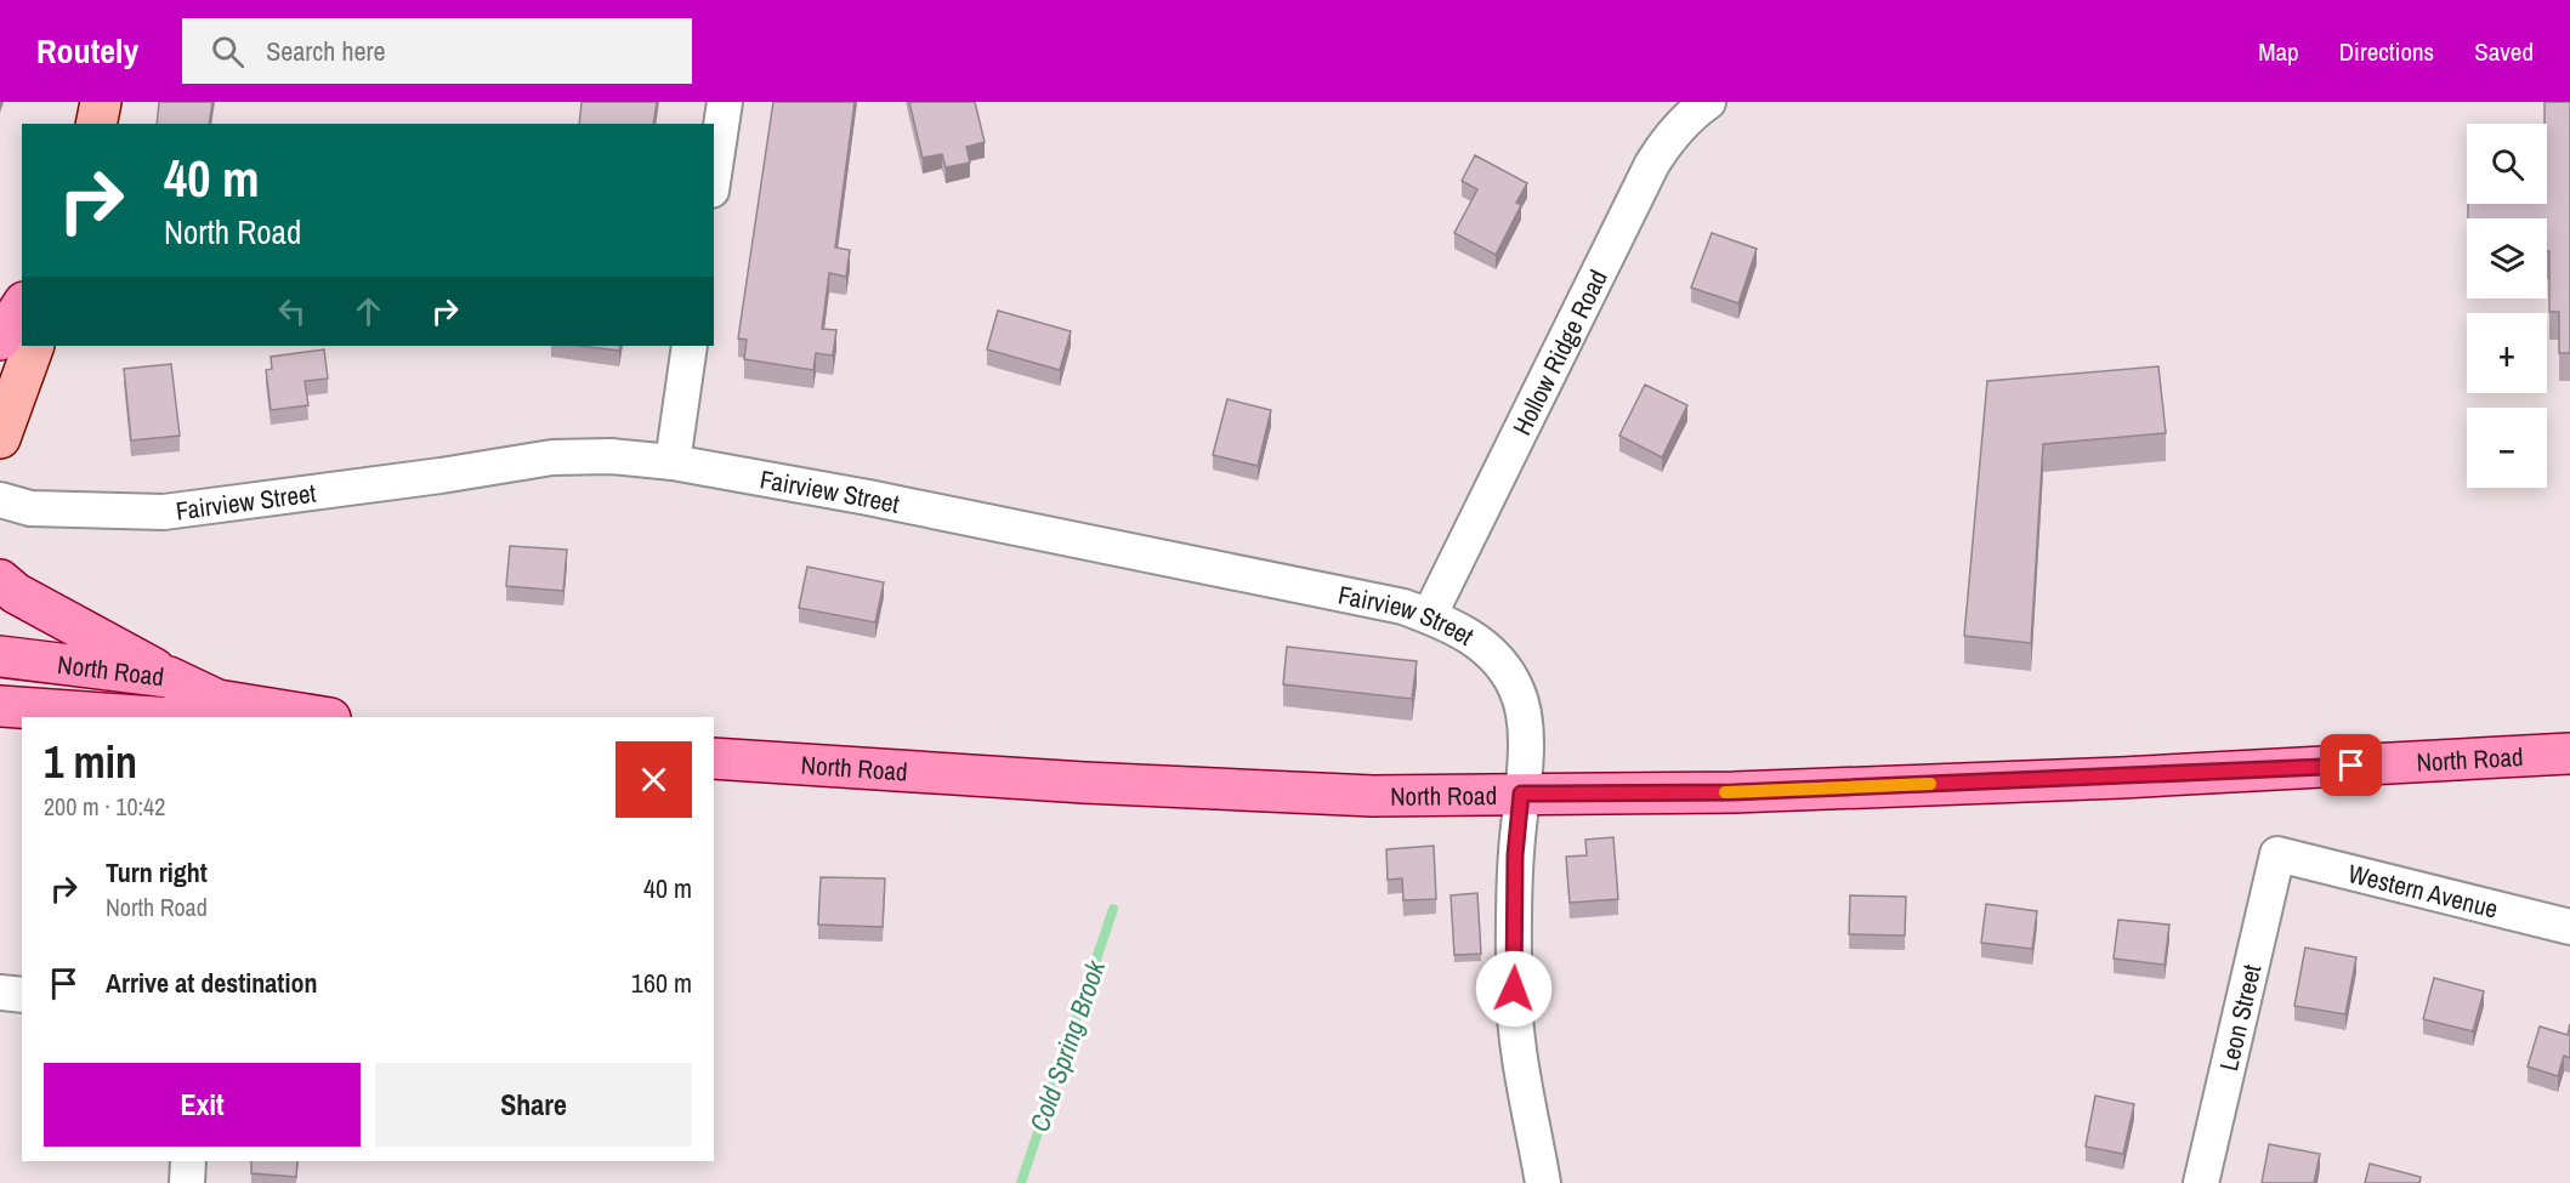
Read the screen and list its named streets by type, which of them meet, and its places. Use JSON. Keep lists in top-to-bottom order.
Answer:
{
  "streets": {
    "main road": ["North Road"],
    "street": [
      "Hollow Ridge Road",
      "Fairview Street",
      "Western Avenue",
      "Leon Street"
    ]
  },
  "crossings": [
    ["Hollow Ridge Road", "Fairview Street"],
    ["Fairview Street", "North Road"],
    ["Western Avenue", "Leon Street"]
  ],
  "water": ["Cold Spring Brook"],
  "page": {
    "header": "Routely",
    "search": "Search here",
    "nav": ["Map", "Directions", "Saved"],
    "map_buttons": ["+", "−"],
    "turn": ["40 m", "North Road"],
    "heading": ["1 min", "200 m · 10:42"],
    "list": [
      {
        "name": "Turn right",
        "note": "North Road",
        "value": "40 m"
      },
      {
        "name": "Arrive at destination",
        "value": "160 m"
      }
    ],
    "buttons": ["Exit", "Share"]
  }
}
